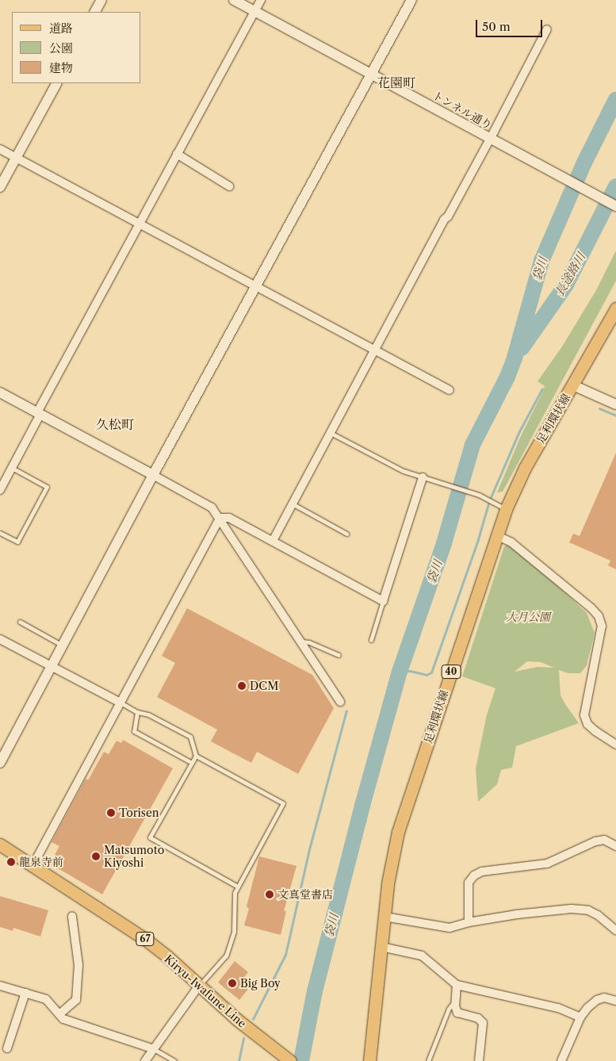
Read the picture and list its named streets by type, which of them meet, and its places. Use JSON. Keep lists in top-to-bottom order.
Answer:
{
  "streets": {
    "main road": [
      "足利環状線",
      "40",
      "67",
      "Kiryu-Iwafune Line"
    ],
    "street": ["トンネル通り"]
  },
  "districts": ["花園町", "久松町"],
  "water": ["袋川", "長途路川"],
  "parks": ["大月公園"],
  "places": [
    "DCM",
    "Torisen",
    "Matsumoto Kiyoshi",
    "龍泉寺前",
    "文真堂書店",
    "Big Boy"
  ],
  "legend": ["道路", "公園", "建物"],
  "scale_bar": "50 m"
}
